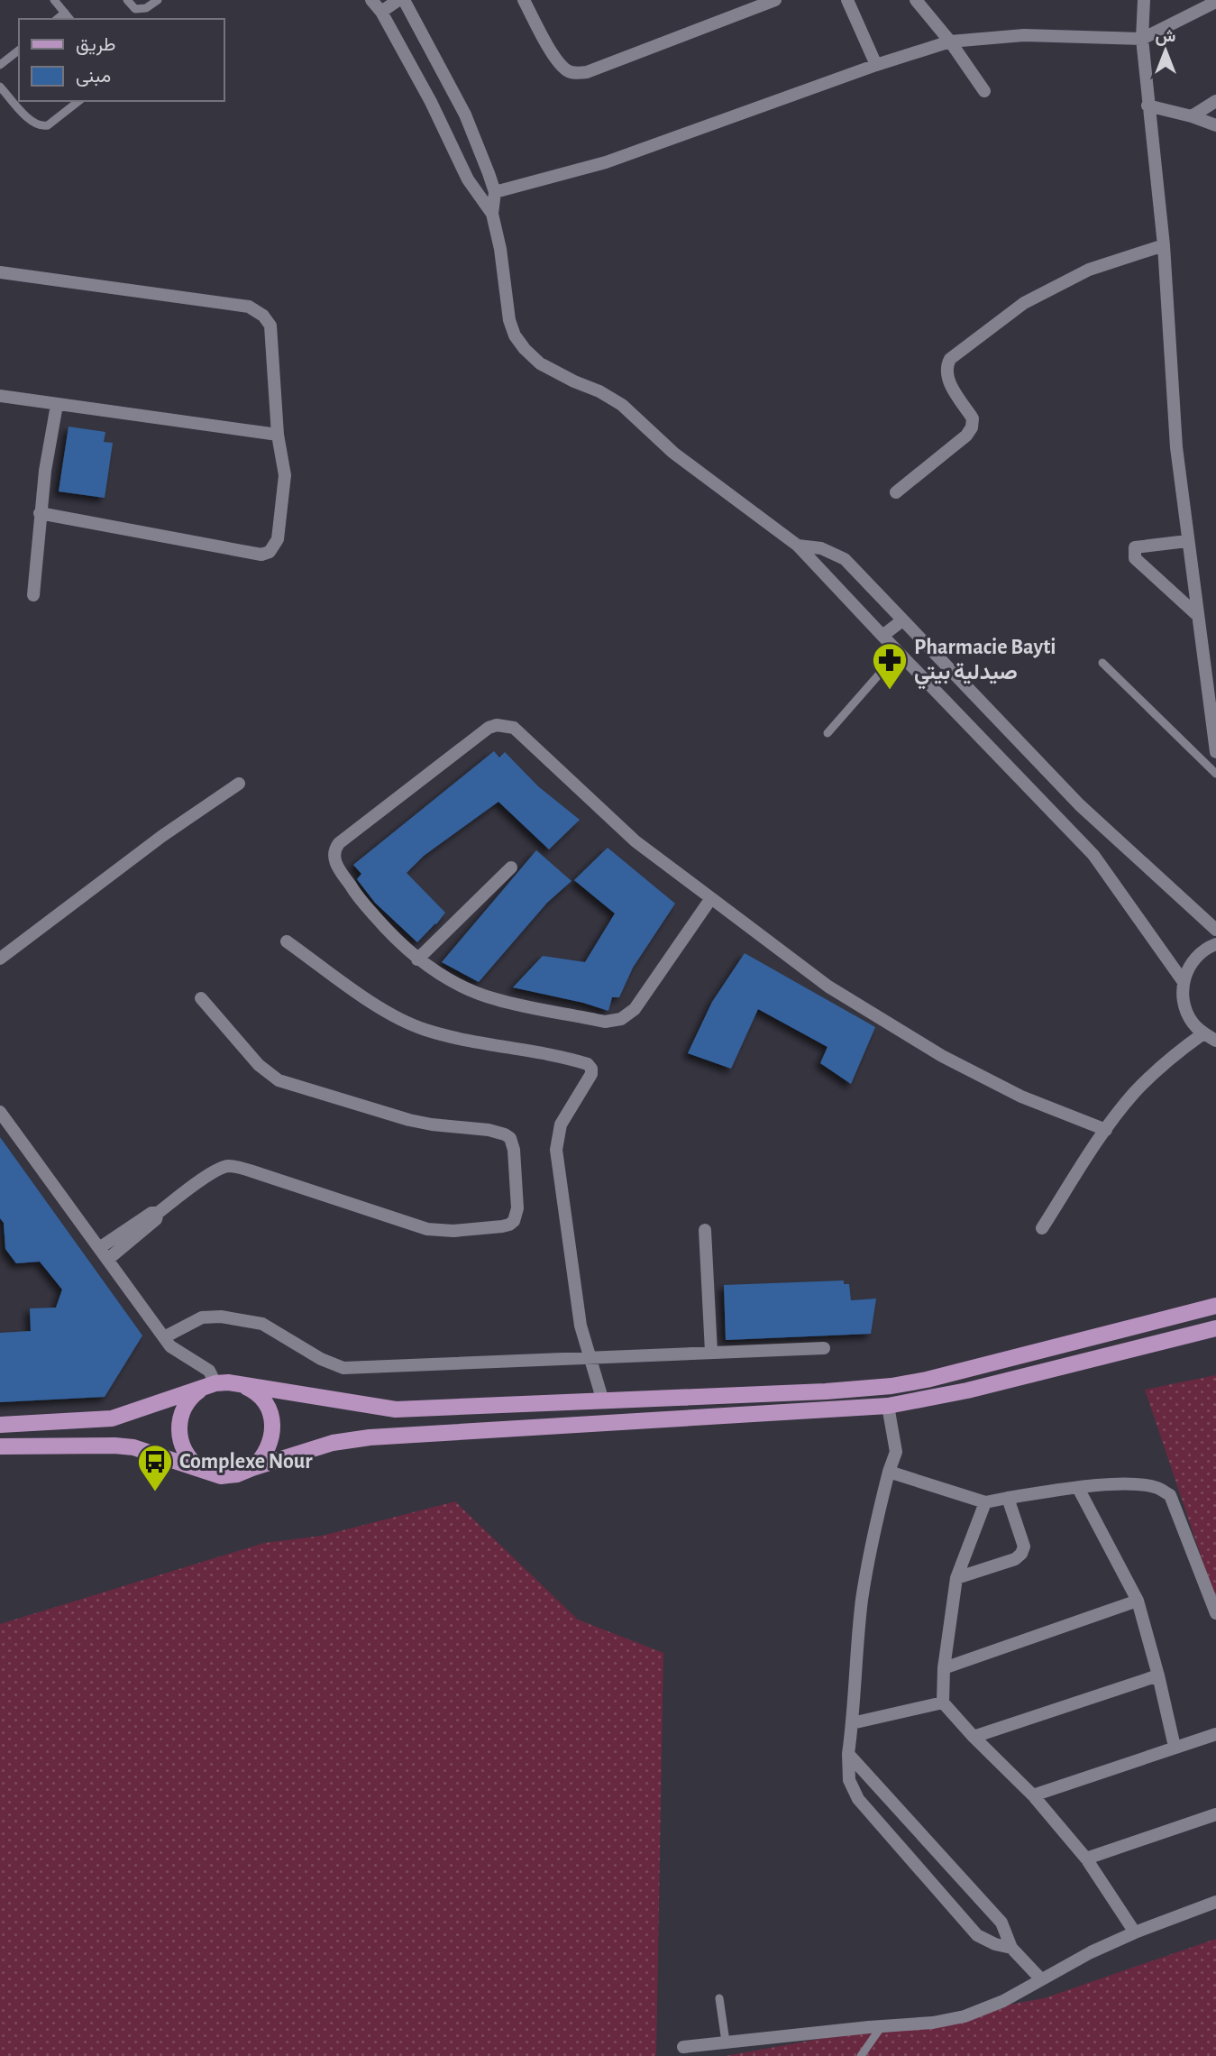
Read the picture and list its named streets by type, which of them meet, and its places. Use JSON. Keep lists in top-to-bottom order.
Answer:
{
  "places": {
    "pharmacy": ["Pharmacie Bayti صيدلية بيتي"],
    "bus stop": ["Complexe Nour"]
  },
  "legend": ["طريق", "مبنى"],
  "north": "top"
}
